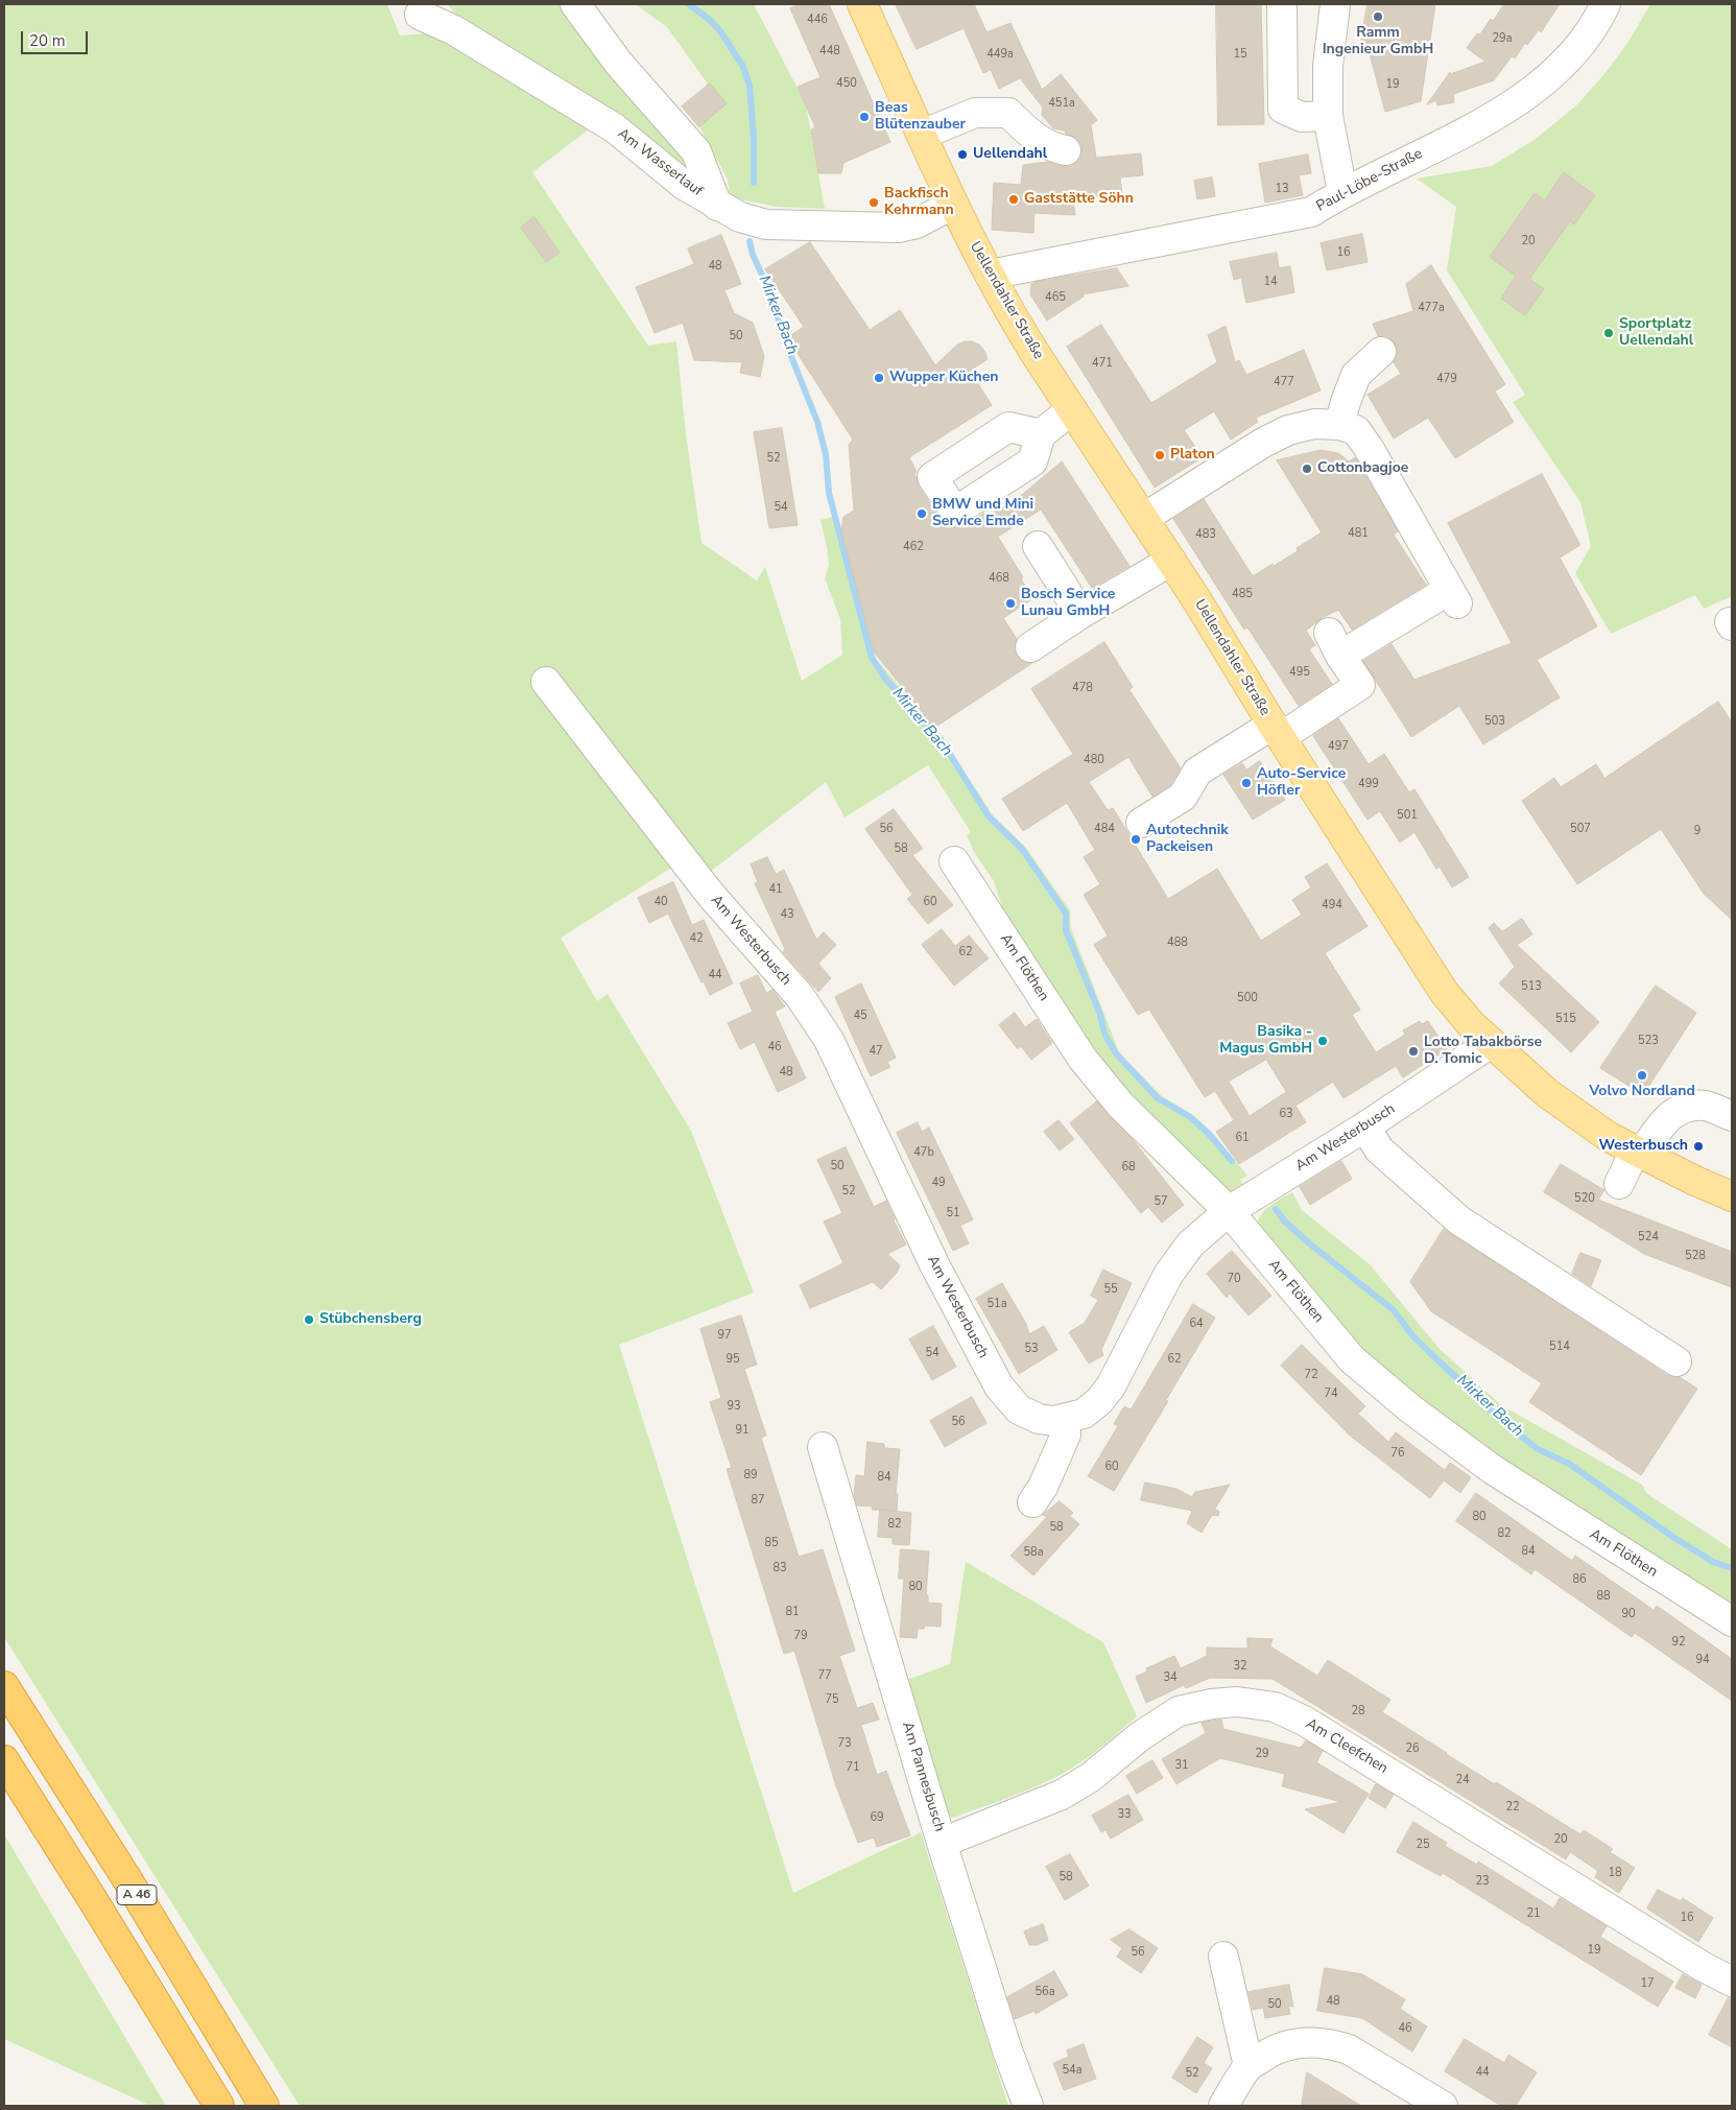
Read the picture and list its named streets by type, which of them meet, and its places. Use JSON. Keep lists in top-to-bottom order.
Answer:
{
  "streets": {
    "highway": ["A 46"],
    "main road": ["Uellendahler Straße"],
    "street": [
      "Am Wasserlauf",
      "Paul-Löbe-Straße",
      "Am Westerbusch",
      "Am Flöthen",
      "Am Cleefchen",
      "Am Pannesbusch"
    ]
  },
  "crossings": [
    ["Am Wasserlauf", "Uellendahler Straße"],
    ["Paul-Löbe-Straße", "Uellendahler Straße"],
    ["Uellendahler Straße", "Am Westerbusch"],
    ["Am Westerbusch", "Am Flöthen"],
    ["Am Cleefchen", "Am Pannesbusch"]
  ],
  "water": ["Mirker Bach"],
  "places": [
    "Ramm Ingenieur GmbH",
    "Beas Blütenzauber",
    "Uellendahl",
    "Gaststätte Söhn",
    "Backfisch Kehrmann",
    "Sportplatz Uellendahl",
    "Wupper Küchen",
    "Platon",
    "Cottonbagjoe",
    "BMW und Mini Service Emde",
    "Bosch Service Lunau GmbH",
    "Auto-Service Höfler",
    "Autotechnik Packeisen",
    "Basika - Magus GmbH",
    "Lotto Tabakbörse D. Tomic",
    "Volvo Nordland",
    "Westerbusch",
    "Stübchensberg"
  ],
  "house_numbers": [
    "446",
    "29a",
    "448",
    "449a",
    "15",
    "450",
    "19",
    "451a",
    "13",
    "20",
    "16",
    "48",
    "14",
    "465",
    "477a",
    "50",
    "471",
    "479",
    "477",
    "52",
    "54",
    "481",
    "483",
    "462",
    "468",
    "485",
    "495",
    "478",
    "503",
    "497",
    "480",
    "499",
    "501",
    "56",
    "484",
    "507",
    "9",
    "58",
    "41",
    "40",
    "60",
    "494",
    "43",
    "42",
    "488",
    "62",
    "44",
    "513",
    "500",
    "45",
    "515",
    "523",
    "46",
    "47",
    "48",
    "63",
    "61",
    "47b",
    "50",
    "68",
    "49",
    "52",
    "520",
    "57",
    "51",
    "524",
    "528",
    "70",
    "55",
    "51a",
    "64",
    "97",
    "514",
    "53",
    "54",
    "95",
    "62",
    "72",
    "74",
    "93",
    "56",
    "91",
    "76",
    "60",
    "89",
    "84",
    "87",
    "80",
    "82",
    "58",
    "82",
    "85",
    "84",
    "58a",
    "83",
    "86",
    "80",
    "88",
    "81",
    "90",
    "79",
    "92",
    "94",
    "32",
    "77",
    "34",
    "75",
    "28",
    "73",
    "26",
    "29",
    "31",
    "71",
    "24",
    "22",
    "33",
    "69",
    "20",
    "25",
    "18",
    "58",
    "23",
    "21",
    "16",
    "19",
    "56",
    "17",
    "56a",
    "48",
    "50",
    "46",
    "54a",
    "44",
    "52"
  ],
  "scale_bar": "20 m"
}
